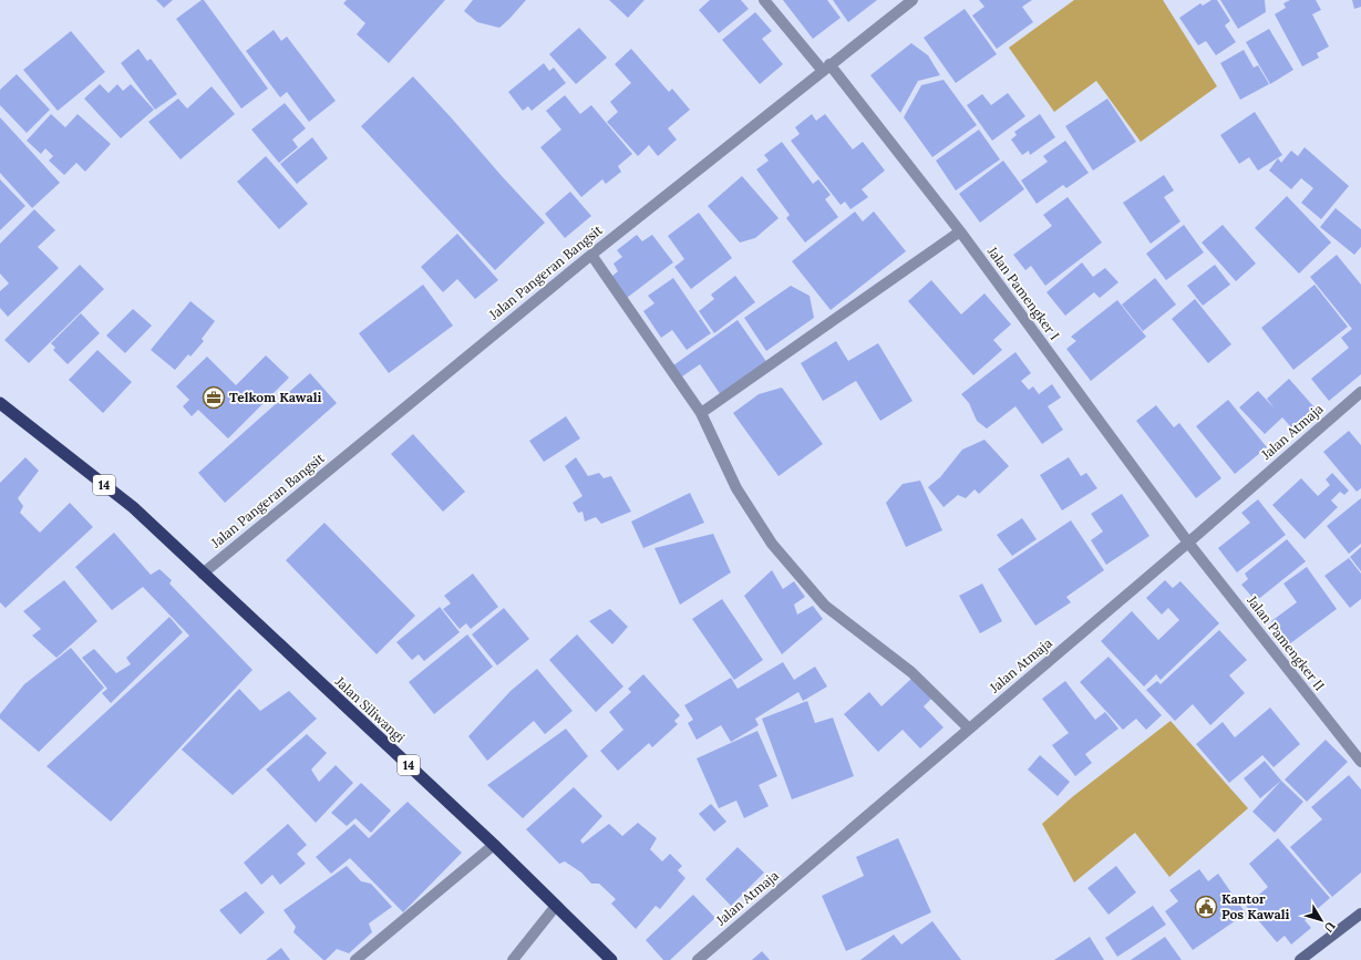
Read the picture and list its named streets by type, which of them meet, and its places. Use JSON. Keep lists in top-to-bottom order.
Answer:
{
  "streets": {
    "highway": ["14", "Jalan Siliwangi"],
    "street": [
      "Jalan Pangeran Bangsit",
      "Jalan Pamengker I",
      "Jalan Atmaja",
      "Jalan Pamengker II"
    ]
  },
  "crossings": [
    ["Jalan Pangeran Bangsit", "Jalan Pamengker I"],
    ["Jalan Pangeran Bangsit", "14"],
    ["Jalan Pangeran Bangsit", "Jalan Siliwangi"],
    ["Jalan Pamengker I", "Jalan Atmaja"],
    ["Jalan Pamengker I", "Jalan Pamengker II"],
    ["Jalan Atmaja", "Jalan Pamengker II"],
    ["14", "Jalan Siliwangi"]
  ],
  "places": {
    "office": ["Telkom Kawali"],
    "public building": ["Kantor Pos Kawali"]
  },
  "north": "bottom right"
}
